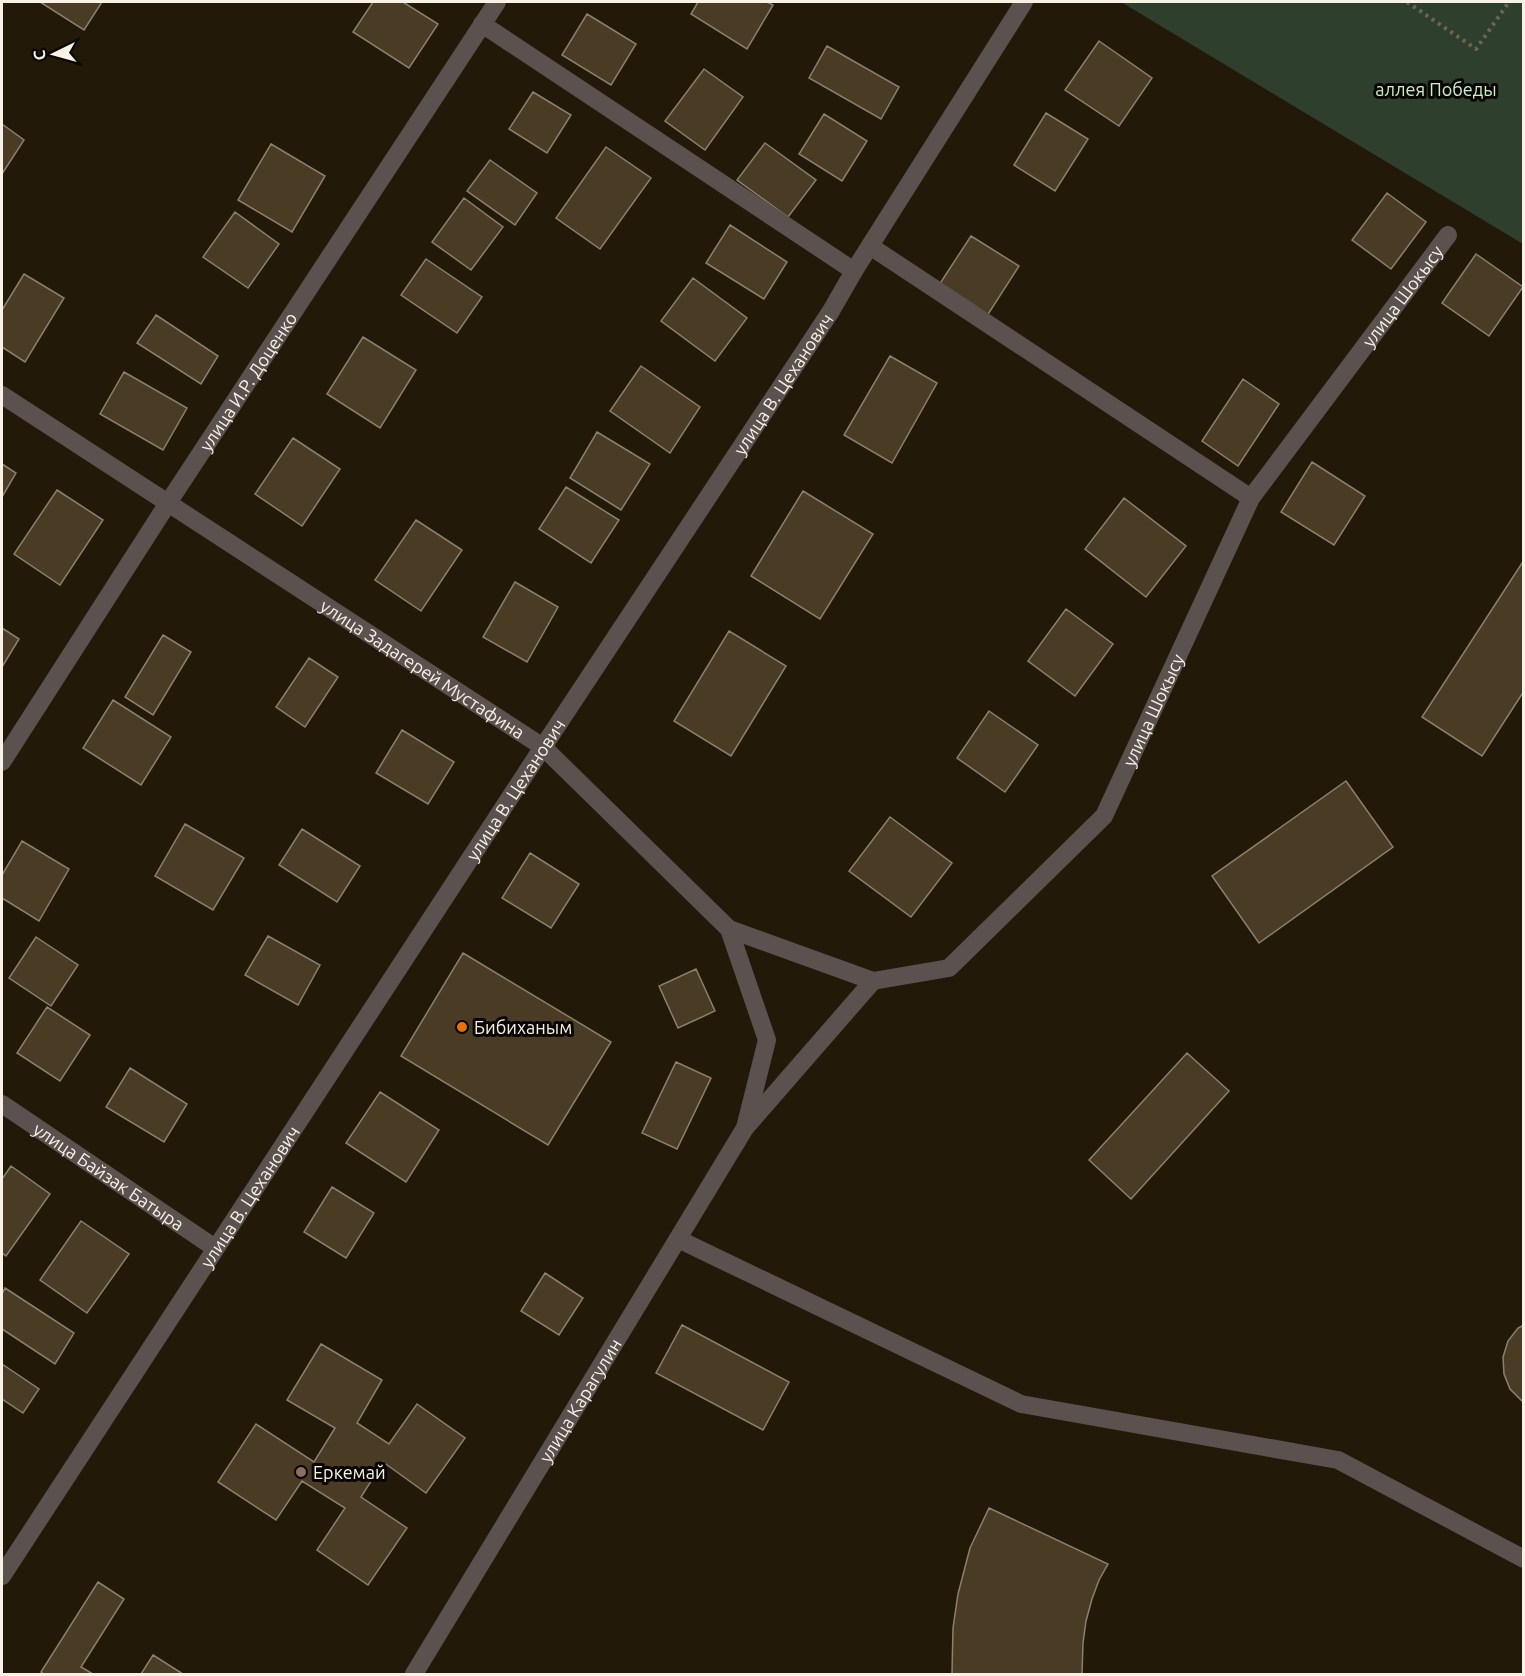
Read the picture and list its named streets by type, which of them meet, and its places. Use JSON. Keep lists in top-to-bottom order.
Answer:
{
  "streets": {
    "street": [
      "улица Шокысу",
      "улица И.Р. Доценко",
      "улица В. Цеханович",
      "улица Задагерей Мустафина",
      "улица Байзак Батыра",
      "улица Карагулин"
    ]
  },
  "crossings": [
    ["улица Шокысу", "улица Задагерей Мустафина"],
    ["улица И.Р. Доценко", "улица Задагерей Мустафина"],
    ["улица В. Цеханович", "улица Задагерей Мустафина"],
    ["улица В. Цеханович", "улица Байзак Батыра"],
    ["улица Задагерей Мустафина", "улица Карагулин"]
  ],
  "parks": ["аллея Победы"],
  "places": ["Бибиханым", "Еркемай"],
  "north": "left"
}
